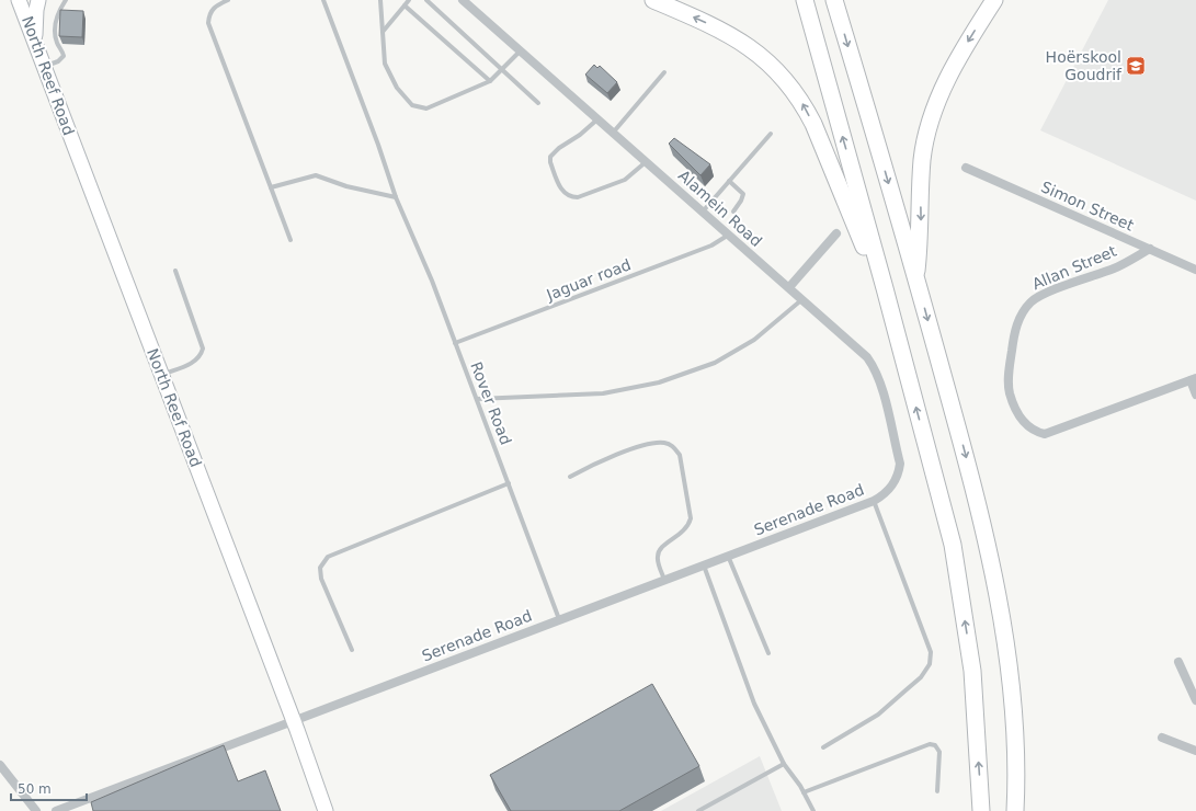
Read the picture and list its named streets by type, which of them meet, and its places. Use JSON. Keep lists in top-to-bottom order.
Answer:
{
  "streets": {
    "main road": ["North Reef Road"],
    "street": [
      "Simon Street",
      "Alamein Road",
      "Allan Street",
      "Serenade Road"
    ],
    "lane": ["Jaguar road", "Rover Road"]
  },
  "crossings": [
    ["North Reef Road", "Serenade Road"],
    ["Simon Street", "Allan Street"],
    ["Alamein Road", "Jaguar road"],
    ["Alamein Road", "Serenade Road"],
    ["Jaguar road", "Rover Road"],
    ["Rover Road", "Serenade Road"]
  ],
  "places": {
    "school or university": ["Hoërskool Goudrif"]
  },
  "scale_bar": "50 m"
}
